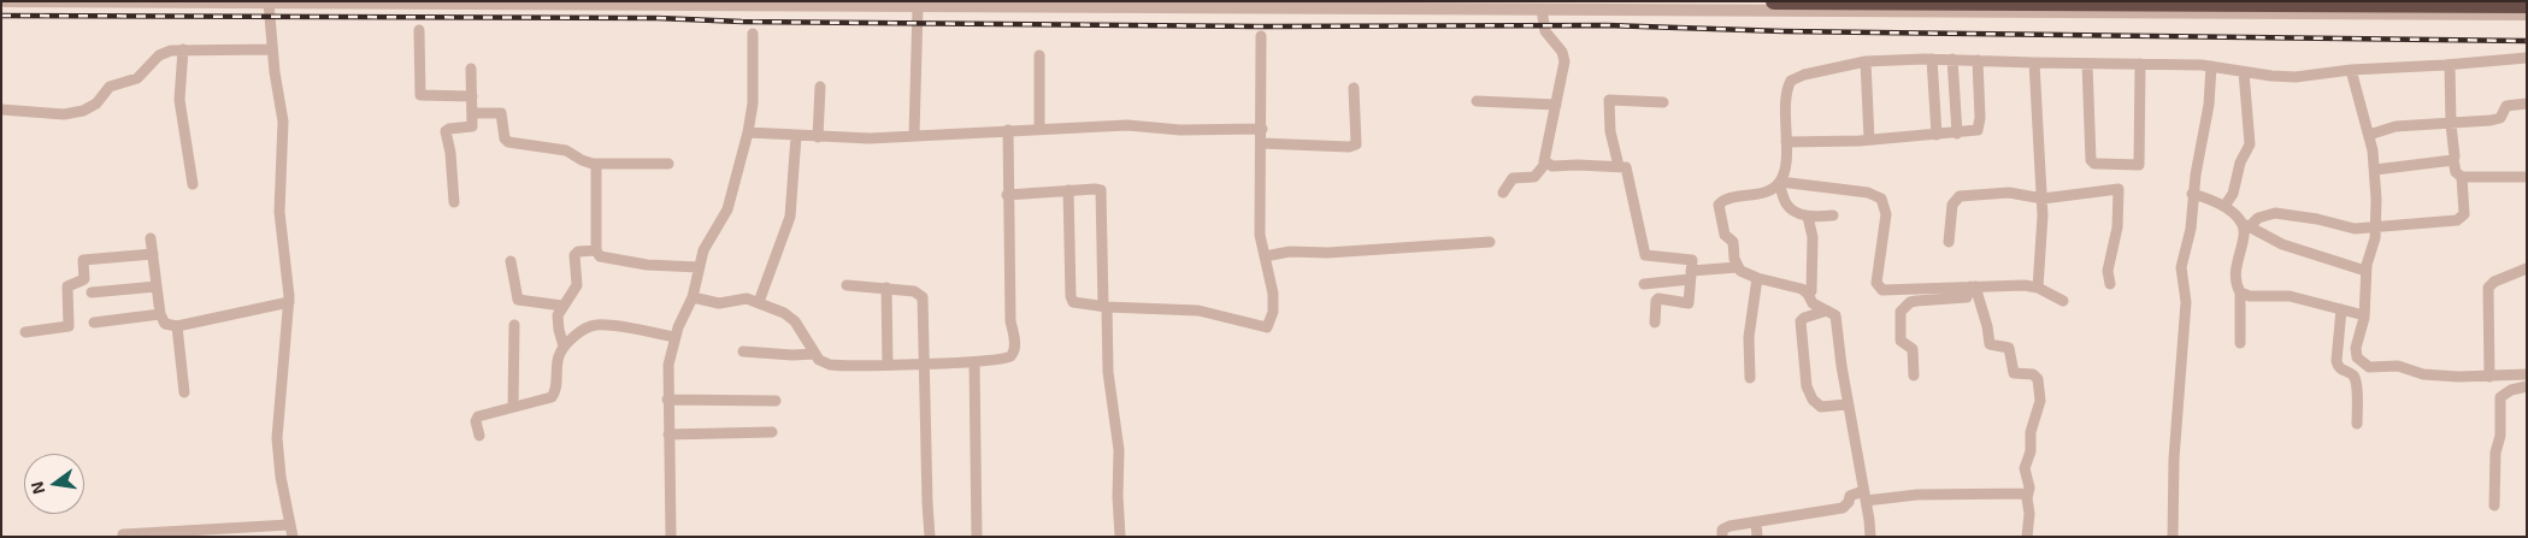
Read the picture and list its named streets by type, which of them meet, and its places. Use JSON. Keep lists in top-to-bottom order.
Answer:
{
  "north": "left"
}
